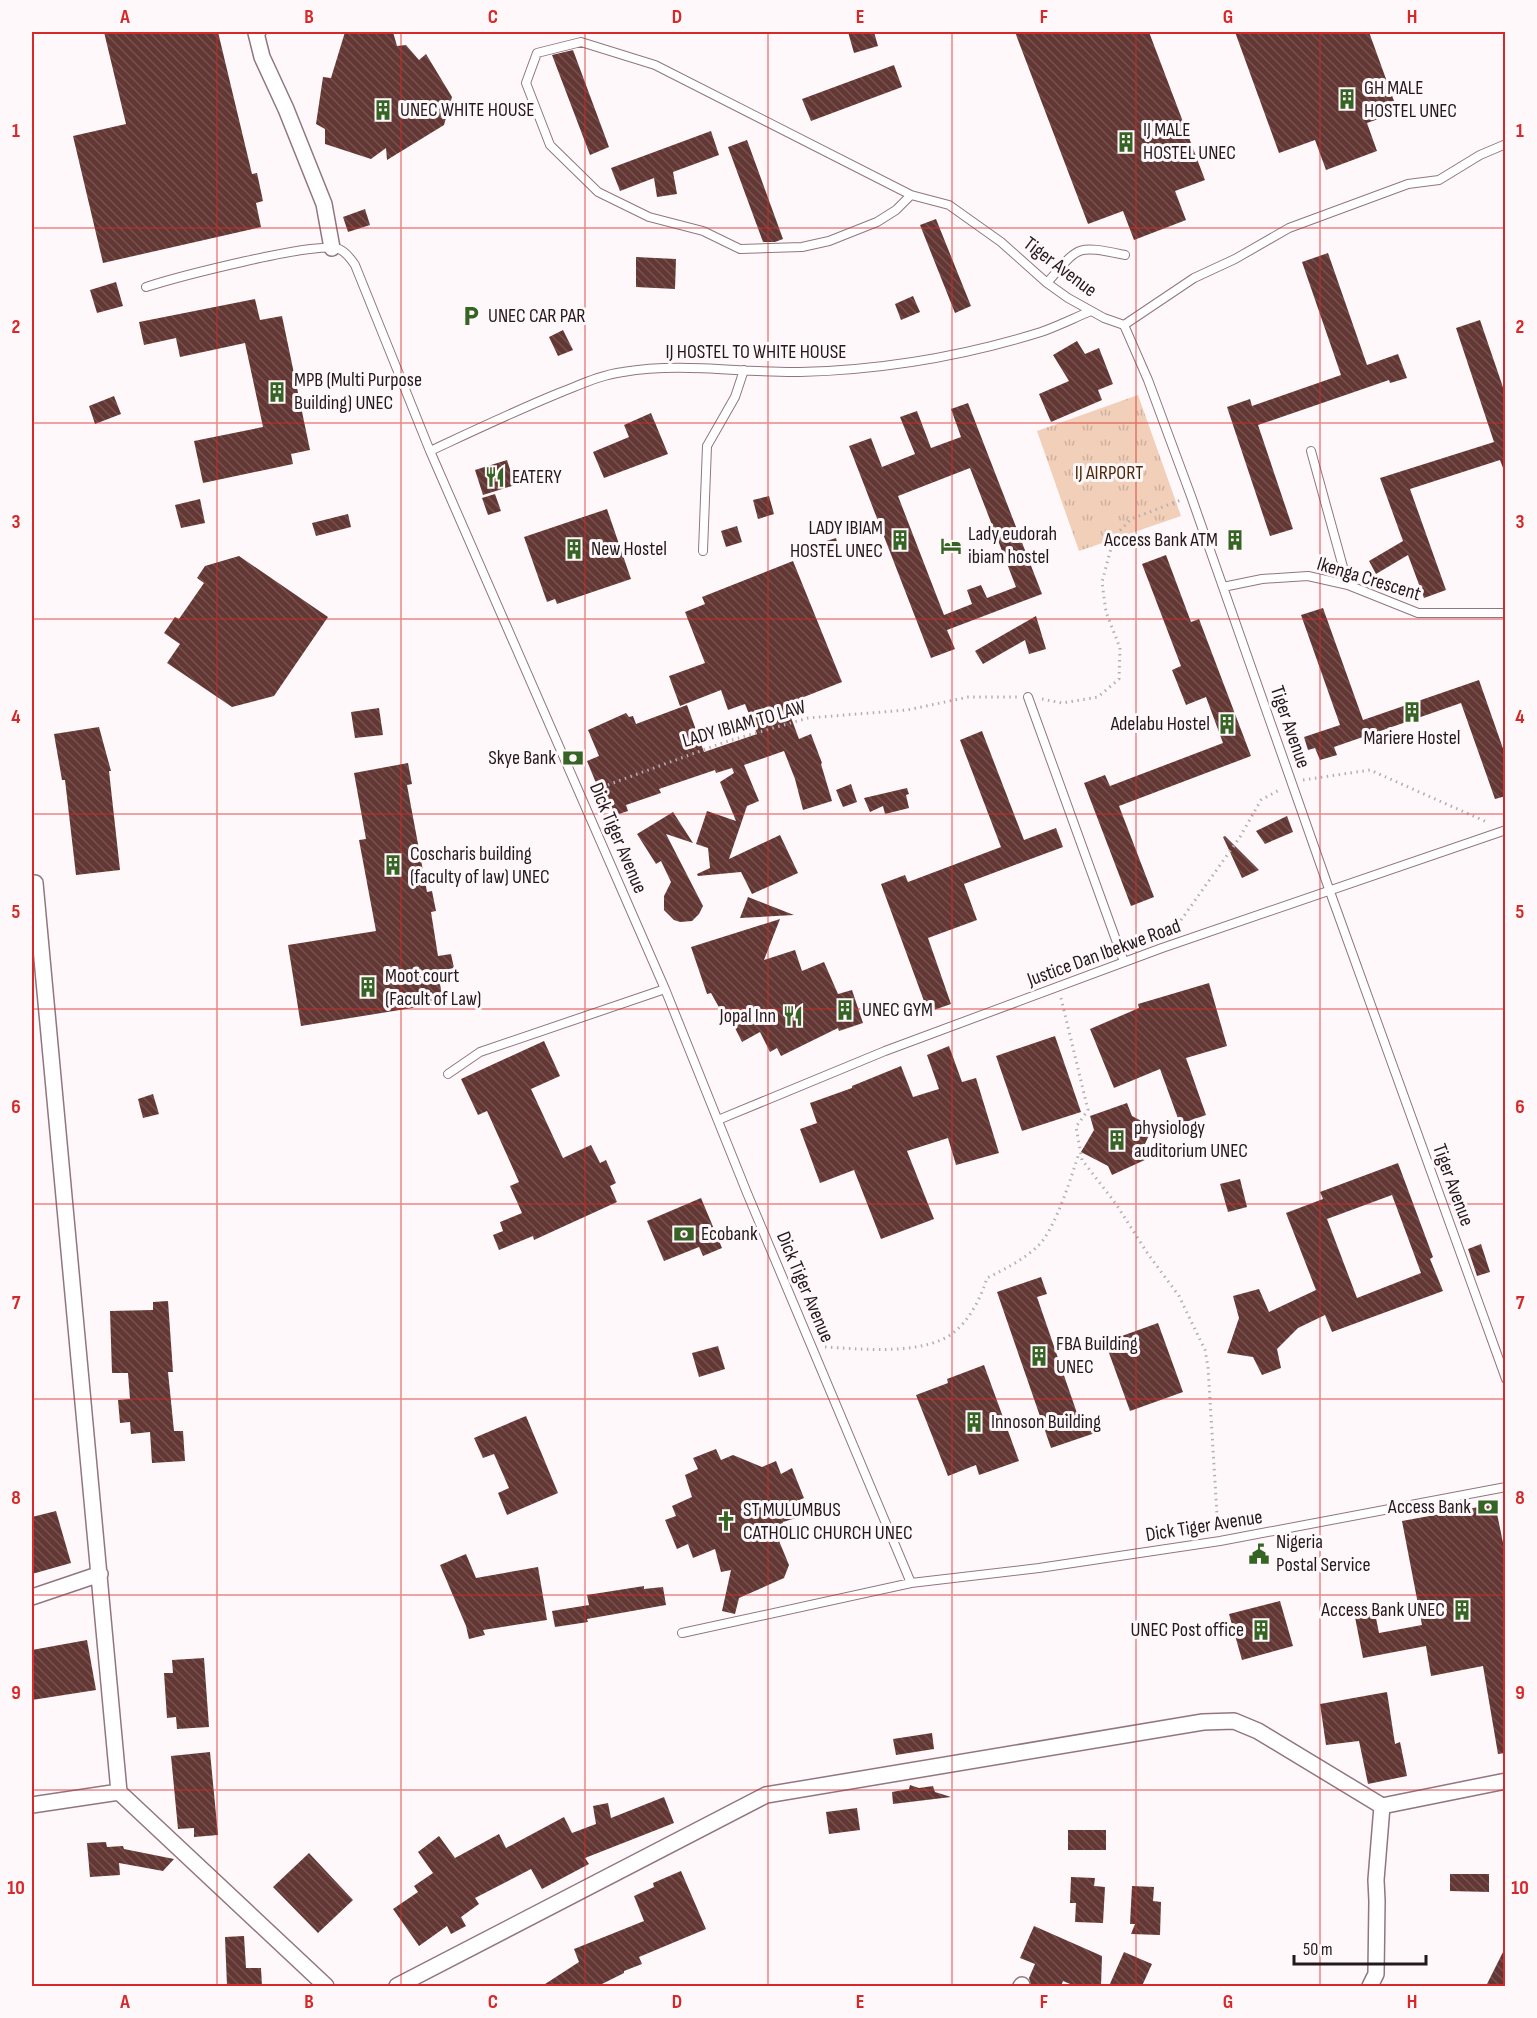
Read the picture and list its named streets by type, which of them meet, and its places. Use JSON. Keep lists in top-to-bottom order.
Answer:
{
  "streets": {
    "lane": [
      "Tiger Avenue",
      "IJ HOSTEL TO WHITE HOUSE",
      "Ikenga Crescent",
      "Dick Tiger Avenue",
      "Justice Dan Ibekwe Road"
    ],
    "path": ["LADY IBIAM TO LAW"]
  },
  "crossings": [
    ["Tiger Avenue", "IJ HOSTEL TO WHITE HOUSE"],
    ["Tiger Avenue", "Ikenga Crescent"],
    ["Tiger Avenue", "LADY IBIAM TO LAW"],
    ["Tiger Avenue", "Justice Dan Ibekwe Road"],
    ["IJ HOSTEL TO WHITE HOUSE", "Dick Tiger Avenue"],
    ["LADY IBIAM TO LAW", "Dick Tiger Avenue"],
    ["Dick Tiger Avenue", "Justice Dan Ibekwe Road"]
  ],
  "parks": ["IJ AIRPORT"],
  "places": {
    "building": [
      "GH MALE HOSTEL UNEC",
      "UNEC WHITE HOUSE",
      "IJ MALE HOSTEL UNEC",
      "MPB (Multi Purpose Building) UNEC",
      "LADY IBIAM HOSTEL UNEC",
      "Access Bank ATM",
      "New Hostel",
      "Mariere Hostel",
      "Adelabu Hostel",
      "Coscharis building (faculty of law) UNEC",
      "Moot court (Facult of Law)",
      "UNEC GYM",
      "physiology auditorium UNEC",
      "FBA Building UNEC",
      "Innoson Building",
      "Access Bank UNEC",
      "UNEC Post office"
    ],
    "parking": ["UNEC CAR PAR"],
    "restaurant": ["EATERY", "Jopal Inn"],
    "hotel": ["Lady eudorah ibiam hostel"],
    "bank": ["Skye Bank", "Ecobank", "Access Bank"],
    "church": ["ST MULUMBUS CATHOLIC CHURCH UNEC"],
    "public building": ["Nigeria Postal Service"]
  },
  "scale_bar": "50 m",
  "grid": {
    "columns": [
      "A",
      "B",
      "C",
      "D",
      "E",
      "F",
      "G",
      "H"
    ],
    "rows": [
      "1",
      "2",
      "3",
      "4",
      "5",
      "6",
      "7",
      "8",
      "9",
      "10"
    ]
  }
}
